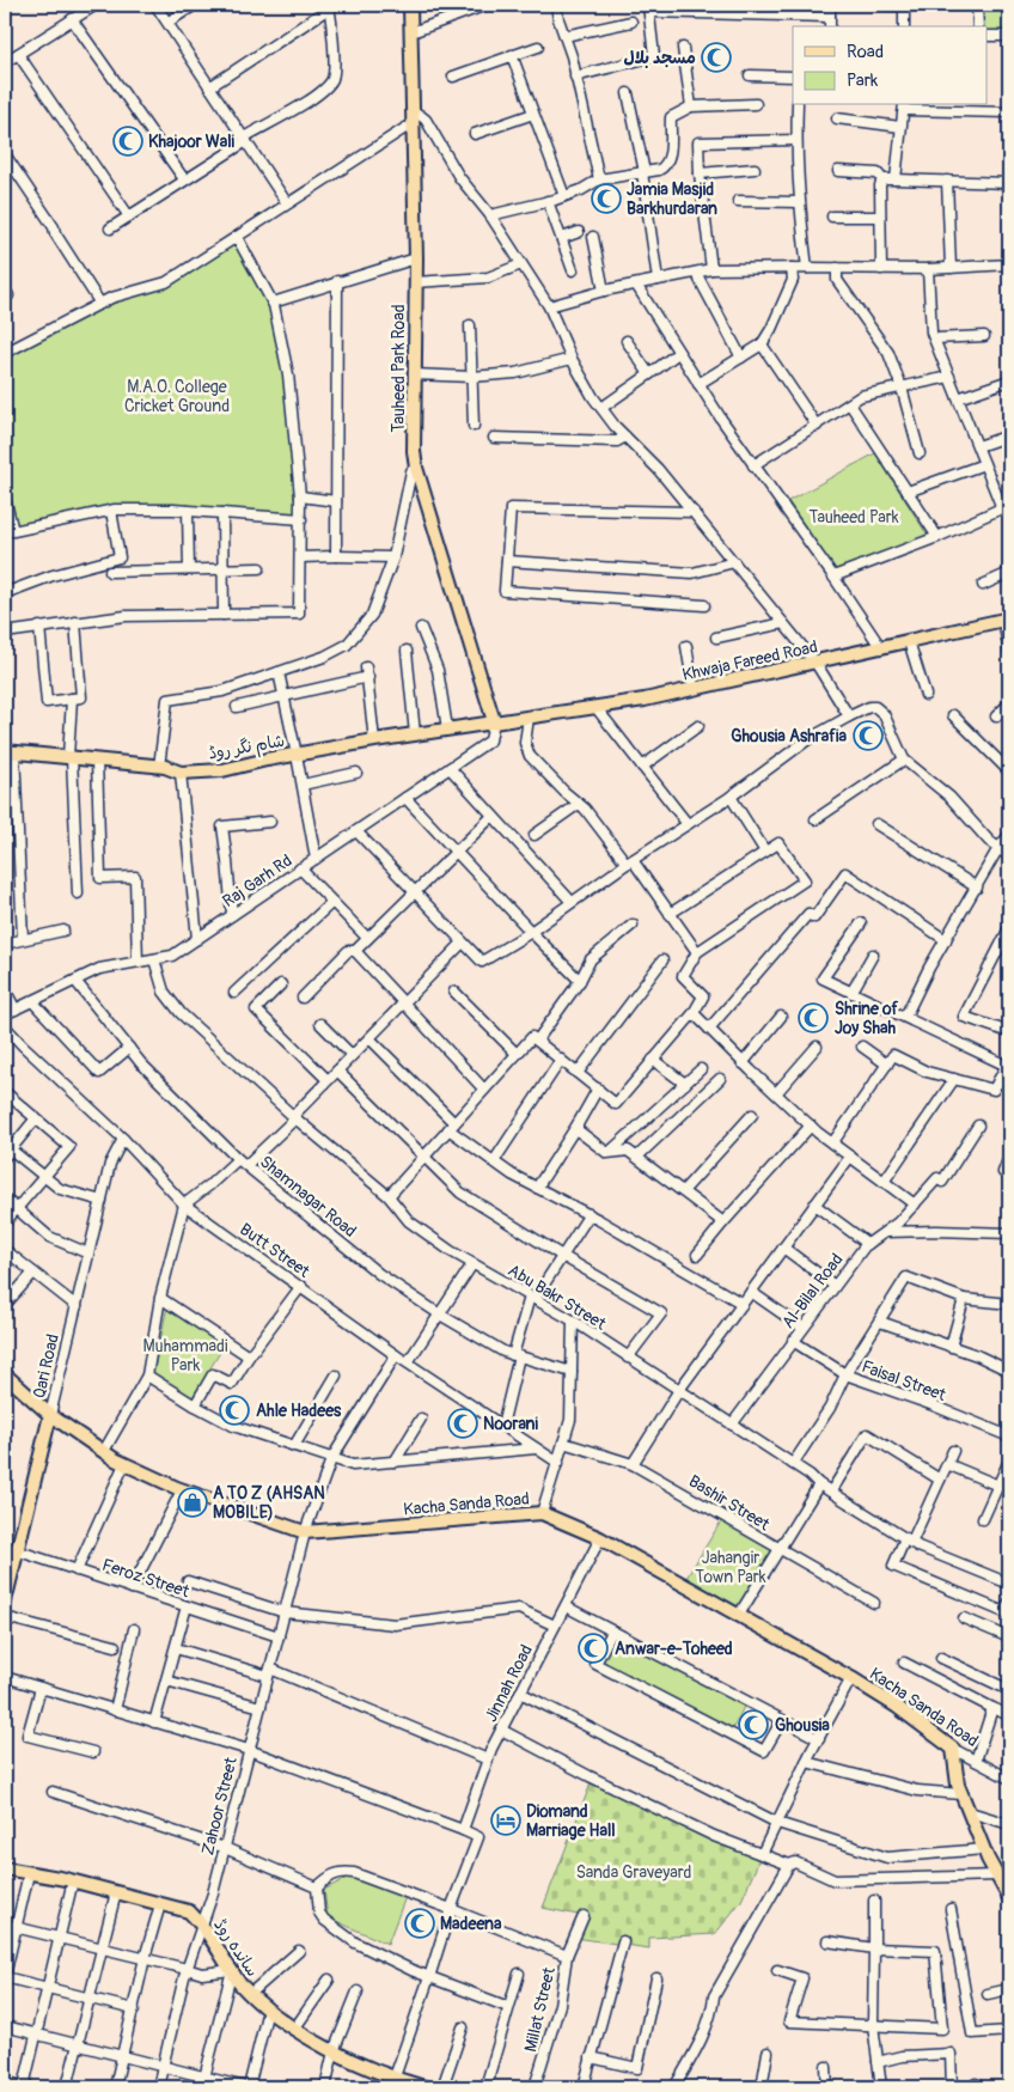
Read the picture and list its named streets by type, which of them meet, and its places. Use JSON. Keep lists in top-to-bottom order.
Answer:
{
  "streets": {
    "main road": [
      "Tauheed Park Road",
      "Khwaja Fareed Road",
      "شام نگر روڈ",
      "Qari Road",
      "Kacha Sanda Road",
      "ساندہ روڈ"
    ],
    "street": [
      "Raj Garh Rd",
      "Shamnagar Road",
      "Butt Street",
      "Al-Bilal Road",
      "Abu Bakr Street",
      "Faisal Street",
      "Bashir Street",
      "Feroz Street",
      "Jinnah Road",
      "Zahoor Street",
      "Millat Street"
    ]
  },
  "crossings": [
    ["Tauheed Park Road", "Khwaja Fareed Road"],
    ["Tauheed Park Road", "شام نگر روڈ"],
    ["Tauheed Park Road", "Raj Garh Rd"],
    ["Khwaja Fareed Road", "شام نگر روڈ"],
    ["Khwaja Fareed Road", "Raj Garh Rd"],
    ["شام نگر روڈ", "Raj Garh Rd"],
    ["Raj Garh Rd", "Shamnagar Road"],
    ["Raj Garh Rd", "Abu Bakr Street"],
    ["Butt Street", "Qari Road"],
    ["Butt Street", "Zahoor Street"],
    ["Al-Bilal Road", "Abu Bakr Street"],
    ["Al-Bilal Road", "Faisal Street"],
    ["Qari Road", "Kacha Sanda Road"],
    ["Qari Road", "Feroz Street"],
    ["Kacha Sanda Road", "Jinnah Road"],
    ["Kacha Sanda Road", "Zahoor Street"],
    ["Feroz Street", "Zahoor Street"],
    ["Zahoor Street", "ساندہ روڈ"]
  ],
  "parks": [
    "M.A.O. College Cricket Ground",
    "Tauheed Park",
    "Muhammadi Park",
    "Jahangir Town Park",
    "Sanda Graveyard"
  ],
  "places": {
    "mosque": [
      "مسجد بلال",
      "Khajoor Wali",
      "Jamia Masjid Barkhurdaran",
      "Ghousia Ashrafia",
      "Shrine of Joy Shah",
      "Ahle Hadees",
      "Noorani",
      "Anwar-e-Toheed",
      "Ghousia",
      "Madeena"
    ],
    "shop": ["A TO Z (AHSAN MOBILE)"],
    "hotel": ["Diomand Marriage Hall"]
  },
  "legend": ["Road", "Park"]
}
